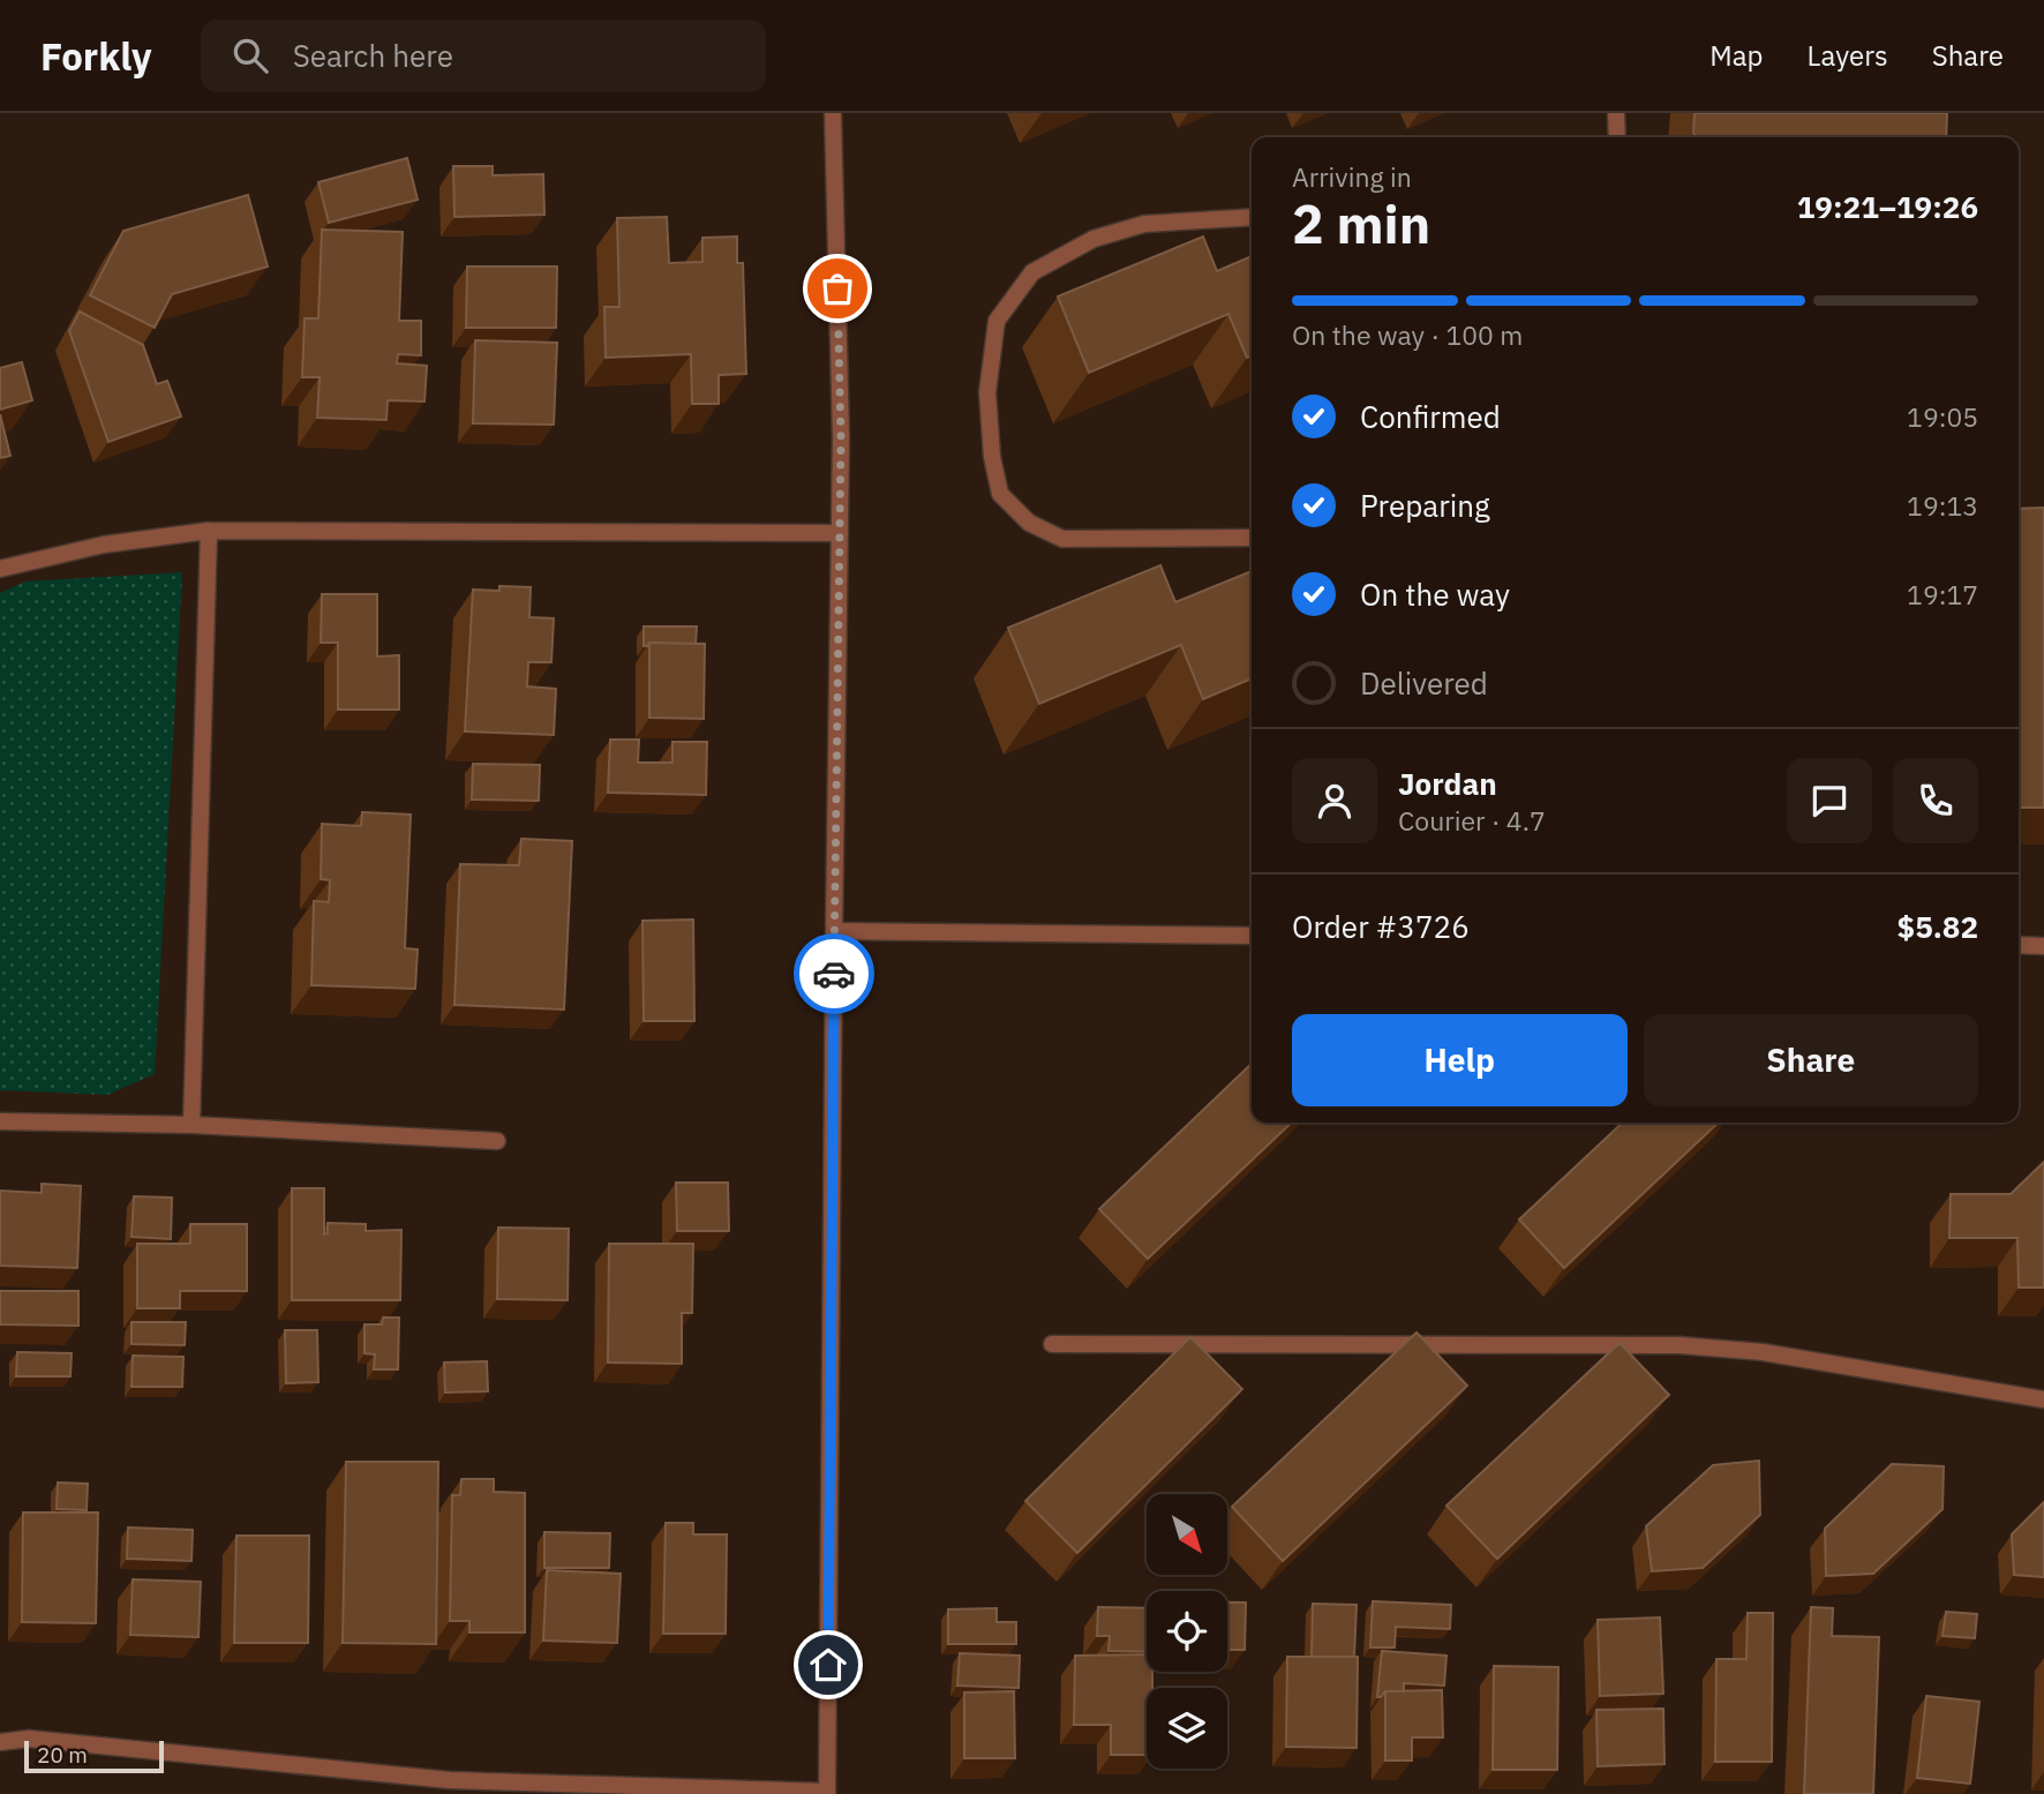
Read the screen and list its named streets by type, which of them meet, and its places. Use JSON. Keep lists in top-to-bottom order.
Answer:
{
  "scale_bar": "20 m",
  "north": "bottom right",
  "page": {
    "header": "Forkly",
    "search": "Search here",
    "nav": ["Map", "Layers", "Share"],
    "heading": ["2 min", "Arriving in", "19:21–19:26"],
    "panel": [
      "Jordan",
      "Courier · 4.7",
      "Order #3726",
      "$5.82"
    ],
    "bar": "On the way · 100 m",
    "list": [
      ["Confirmed", "19:05"],
      ["Preparing", "19:13"],
      ["On the way", "19:17"],
      "Delivered"
    ],
    "buttons": ["Help", "Share"],
    "scale": "20 m"
  }
}
